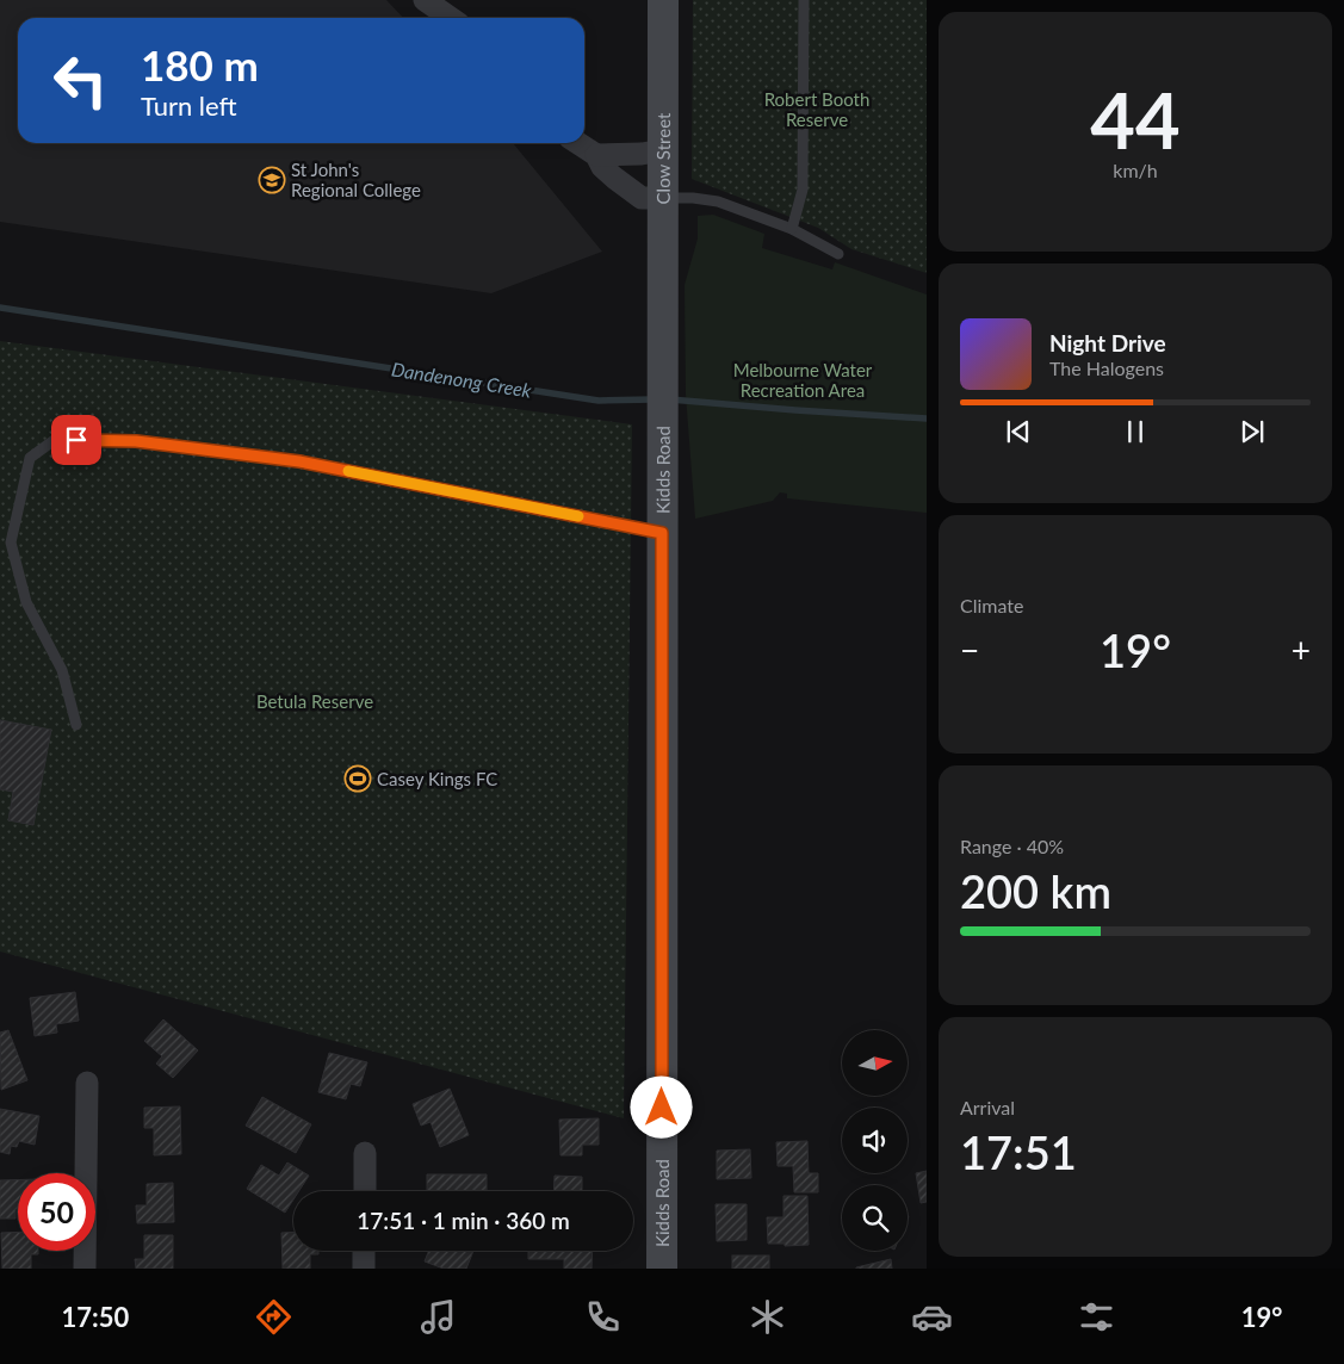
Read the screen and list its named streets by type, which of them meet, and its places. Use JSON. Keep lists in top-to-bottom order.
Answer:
{
  "streets": {
    "main road": ["Clow Street", "Kidds Road"]
  },
  "crossings": [
    ["Clow Street", "Kidds Road"]
  ],
  "water": ["Dandenong Creek"],
  "parks": ["Robert Booth Reserve", "Melbourne Water Recreation Area", "Betula Reserve"],
  "places": {
    "school or university": ["St John's Regional College"],
    "sports": ["Casey Kings FC"]
  },
  "north": "right",
  "page": {
    "tile": [
      ["44", "km/h"],
      "Climate",
      ["Range · 40%", "200 km"],
      ["Arrival", "17:51"]
    ],
    "turn": ["180 m", "Turn left"],
    "song": ["Night Drive", "The Halogens"],
    "heat": ["−", "19°", "+"],
    "limit": "50",
    "trip": "17:51 · 1 min · 360 m",
    "tabs": ["17:50", "19°"]
  }
}
